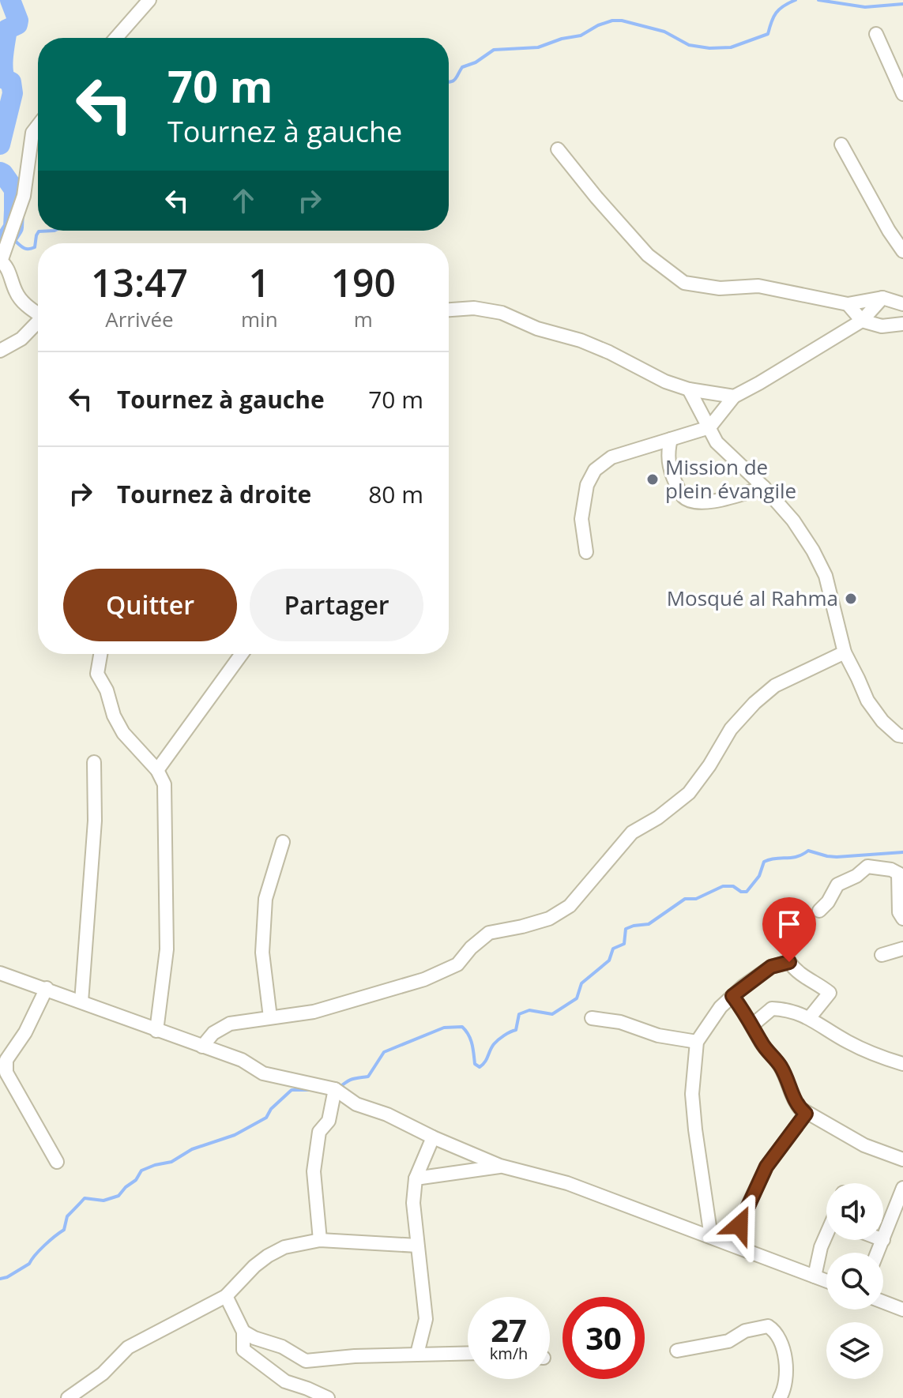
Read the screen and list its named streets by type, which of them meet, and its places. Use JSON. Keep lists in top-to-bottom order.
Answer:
{
  "places": ["Mission de plein évangile", "Mosqué al Rahma"],
  "page": {
    "turn": ["70 m", "Tournez à gauche"],
    "eta": [
      "13:47",
      "Arrivée",
      "1",
      "min",
      "190",
      "m"
    ],
    "list": [
      {
        "name": "Tournez à gauche",
        "value": "70 m"
      },
      {
        "name": "Tournez à droite",
        "value": "80 m"
      }
    ],
    "buttons": ["Quitter", "Partager"],
    "speed": "27 km/h",
    "limit": "30"
  }
}
